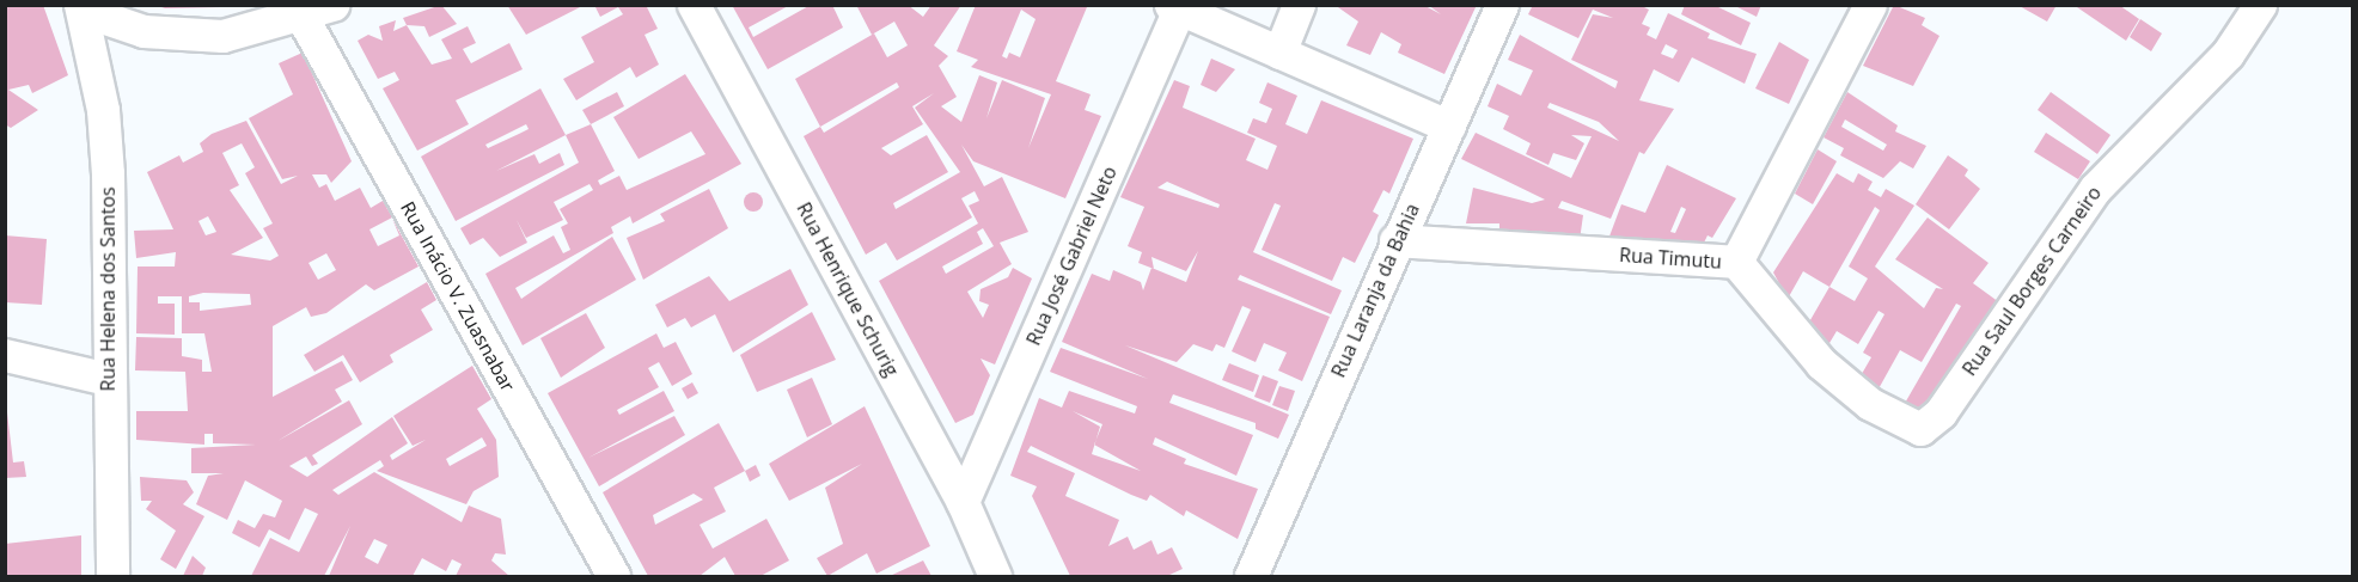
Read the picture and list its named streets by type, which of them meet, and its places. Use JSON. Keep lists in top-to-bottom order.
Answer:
{
  "streets": {
    "street": [
      "Rua José Gabriel Neto",
      "Rua Timutu",
      "Rua Saul Borges Carneiro",
      "Rua Helena dos Santos",
      "Rua Henrique Schurig",
      "Rua Laranja da Bahia",
      "Rua Inácio V. Zuasnabar"
    ]
  },
  "crossings": [
    ["Rua José Gabriel Neto", "Rua Henrique Schurig"],
    ["Rua Timutu", "Rua Saul Borges Carneiro"],
    ["Rua Timutu", "Rua Laranja da Bahia"]
  ]
}
